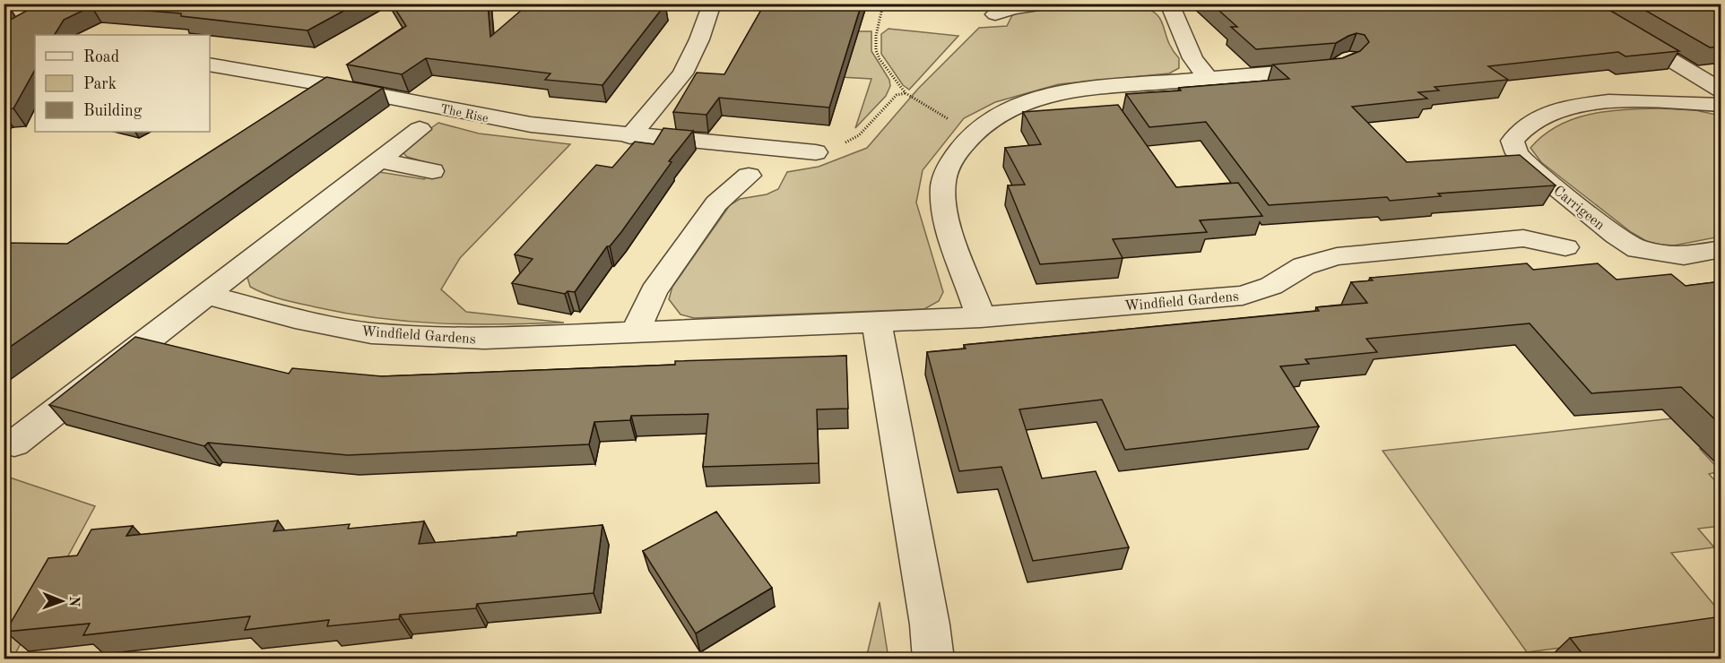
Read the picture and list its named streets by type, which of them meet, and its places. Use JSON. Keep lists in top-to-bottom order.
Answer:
{
  "streets": {
    "street": ["The Rise", "Carrigeen", "Windfield Gardens"]
  },
  "legend": ["Road", "Park", "Building"],
  "north": "right"
}
